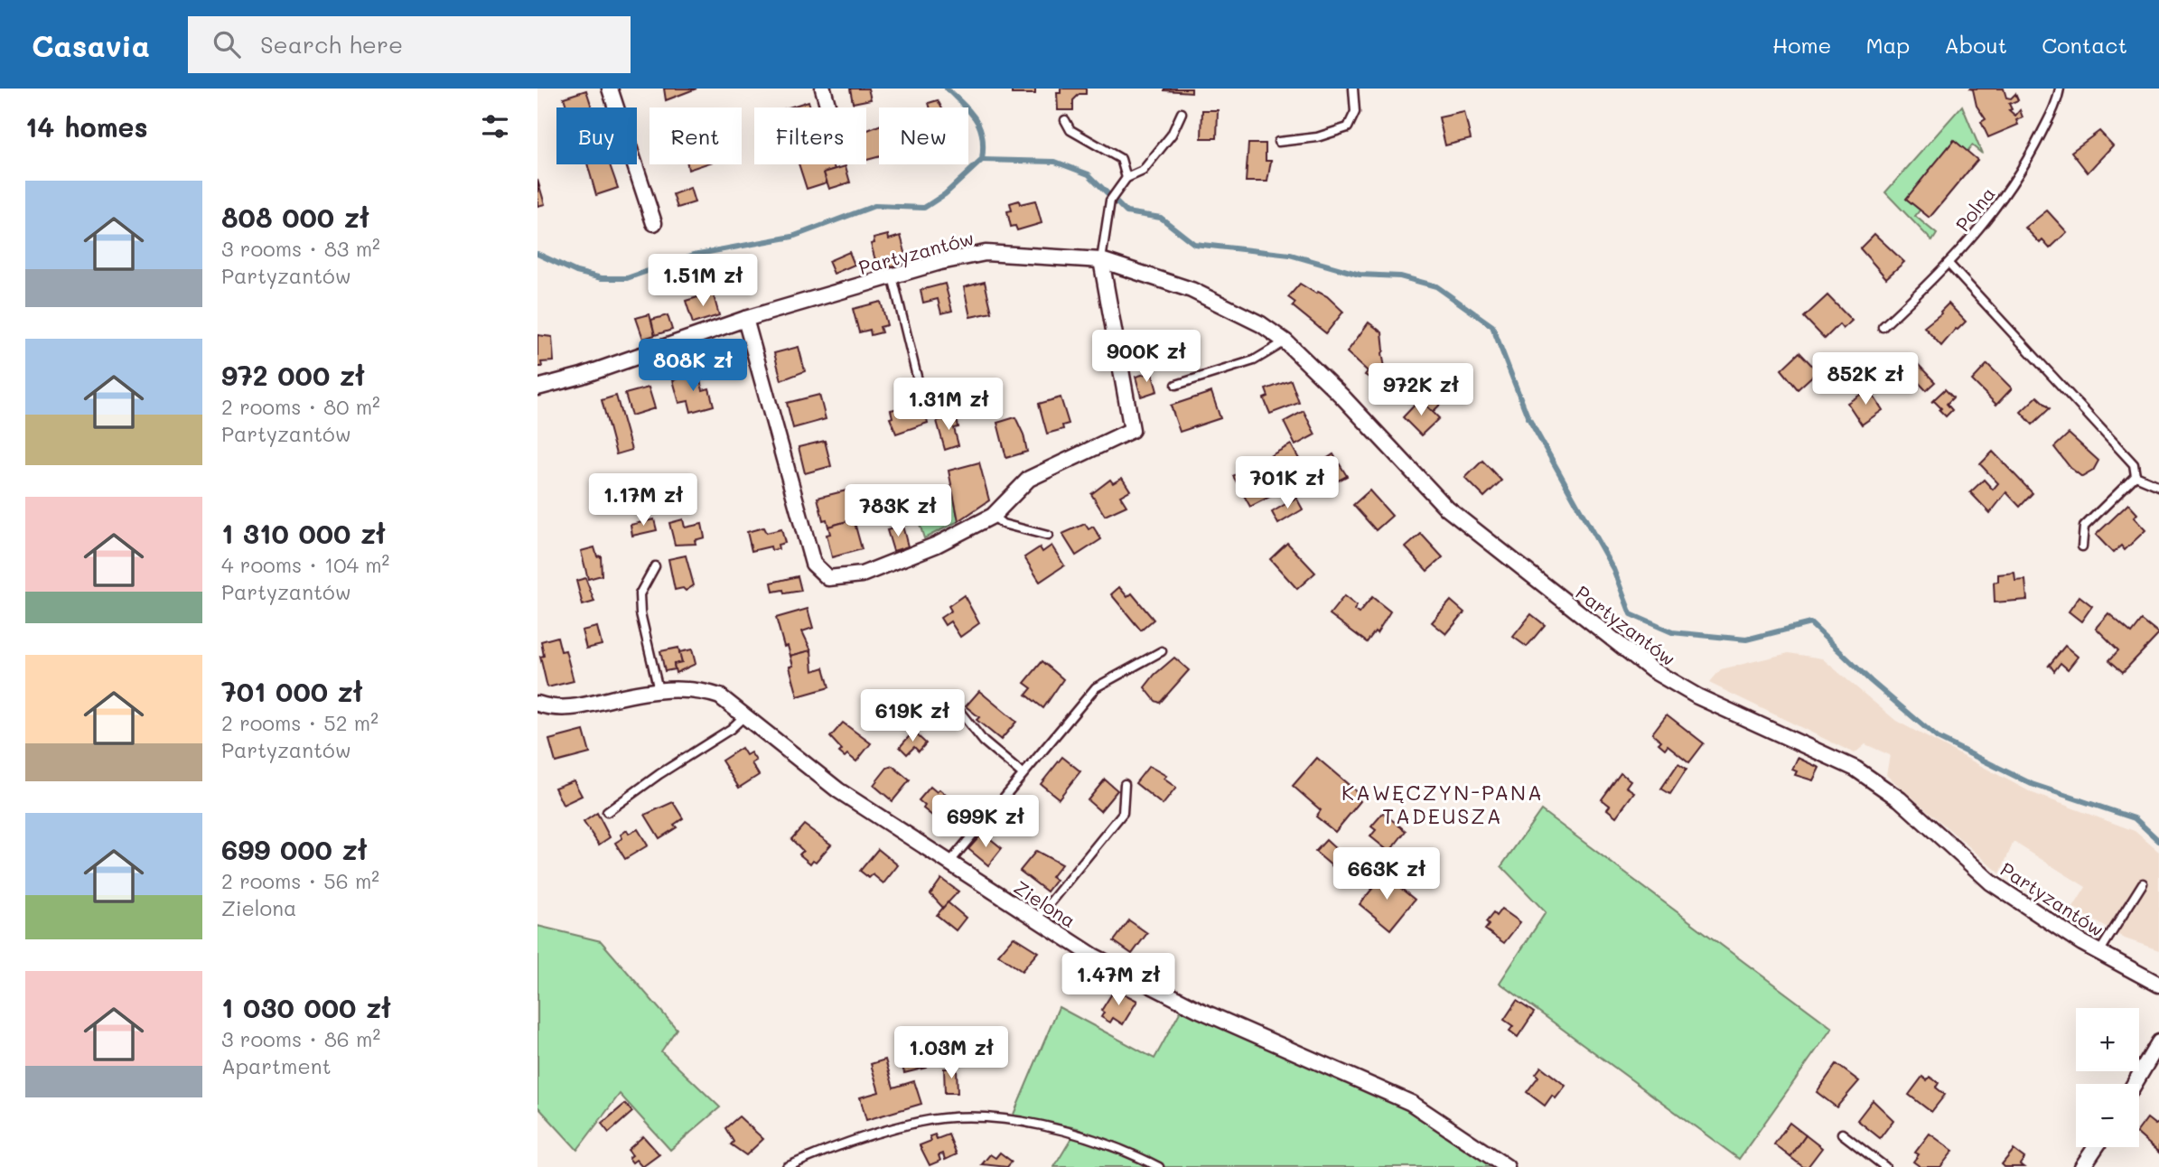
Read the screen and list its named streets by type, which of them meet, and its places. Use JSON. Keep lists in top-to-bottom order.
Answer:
{
  "streets": {
    "street": ["Partyzantów", "Zielona"],
    "lane": ["Polna"]
  },
  "districts": ["KAWĘCZYN-PANA TADEUSZA"],
  "page": {
    "header": "Casavia",
    "search": "Search here",
    "nav": [
      "Home",
      "Map",
      "About",
      "Contact"
    ],
    "heading": "14 homes",
    "chip": [
      "Buy",
      "Rent",
      "Filters",
      "New"
    ],
    "list": [
      {
        "name": "808 000 zł",
        "note": "3 rooms · 83 m² · Partyzantów"
      },
      {
        "name": "972 000 zł",
        "note": "2 rooms · 80 m² · Partyzantów"
      },
      {
        "name": "1 310 000 zł",
        "note": "4 rooms · 104 m² · Partyzantów"
      },
      {
        "name": "701 000 zł",
        "note": "2 rooms · 52 m² · Partyzantów"
      },
      {
        "name": "699 000 zł",
        "note": "2 rooms · 56 m² · Zielona"
      },
      {
        "name": "1 030 000 zł",
        "note": "3 rooms · 86 m² · Apartment"
      }
    ],
    "price": [
      "1.51M zł",
      "900K zł",
      "808K zł",
      "852K zł",
      "972K zł",
      "1.31M zł",
      "701K zł",
      "1.17M zł",
      "783K zł",
      "619K zł",
      "699K zł",
      "663K zł",
      "1.47M zł",
      "1.03M zł"
    ],
    "map_buttons": ["+", "−"]
  }
}
